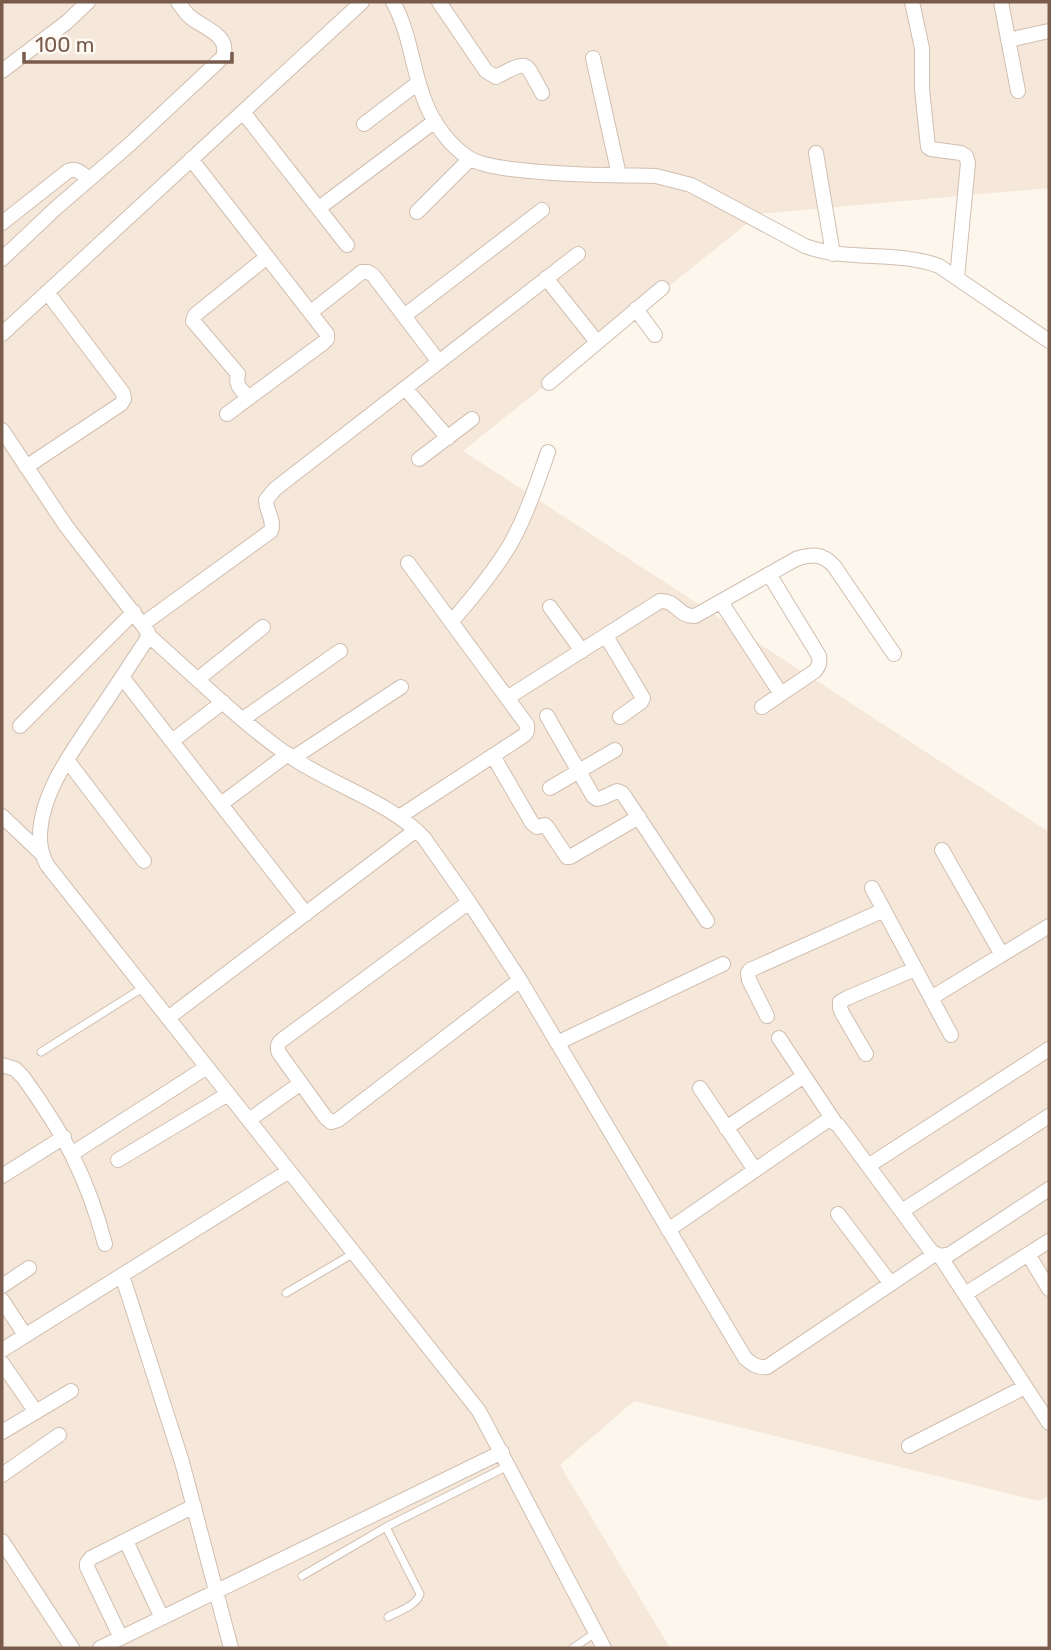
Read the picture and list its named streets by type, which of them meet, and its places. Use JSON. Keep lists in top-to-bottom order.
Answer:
{
  "scale_bar": "100 m"
}
